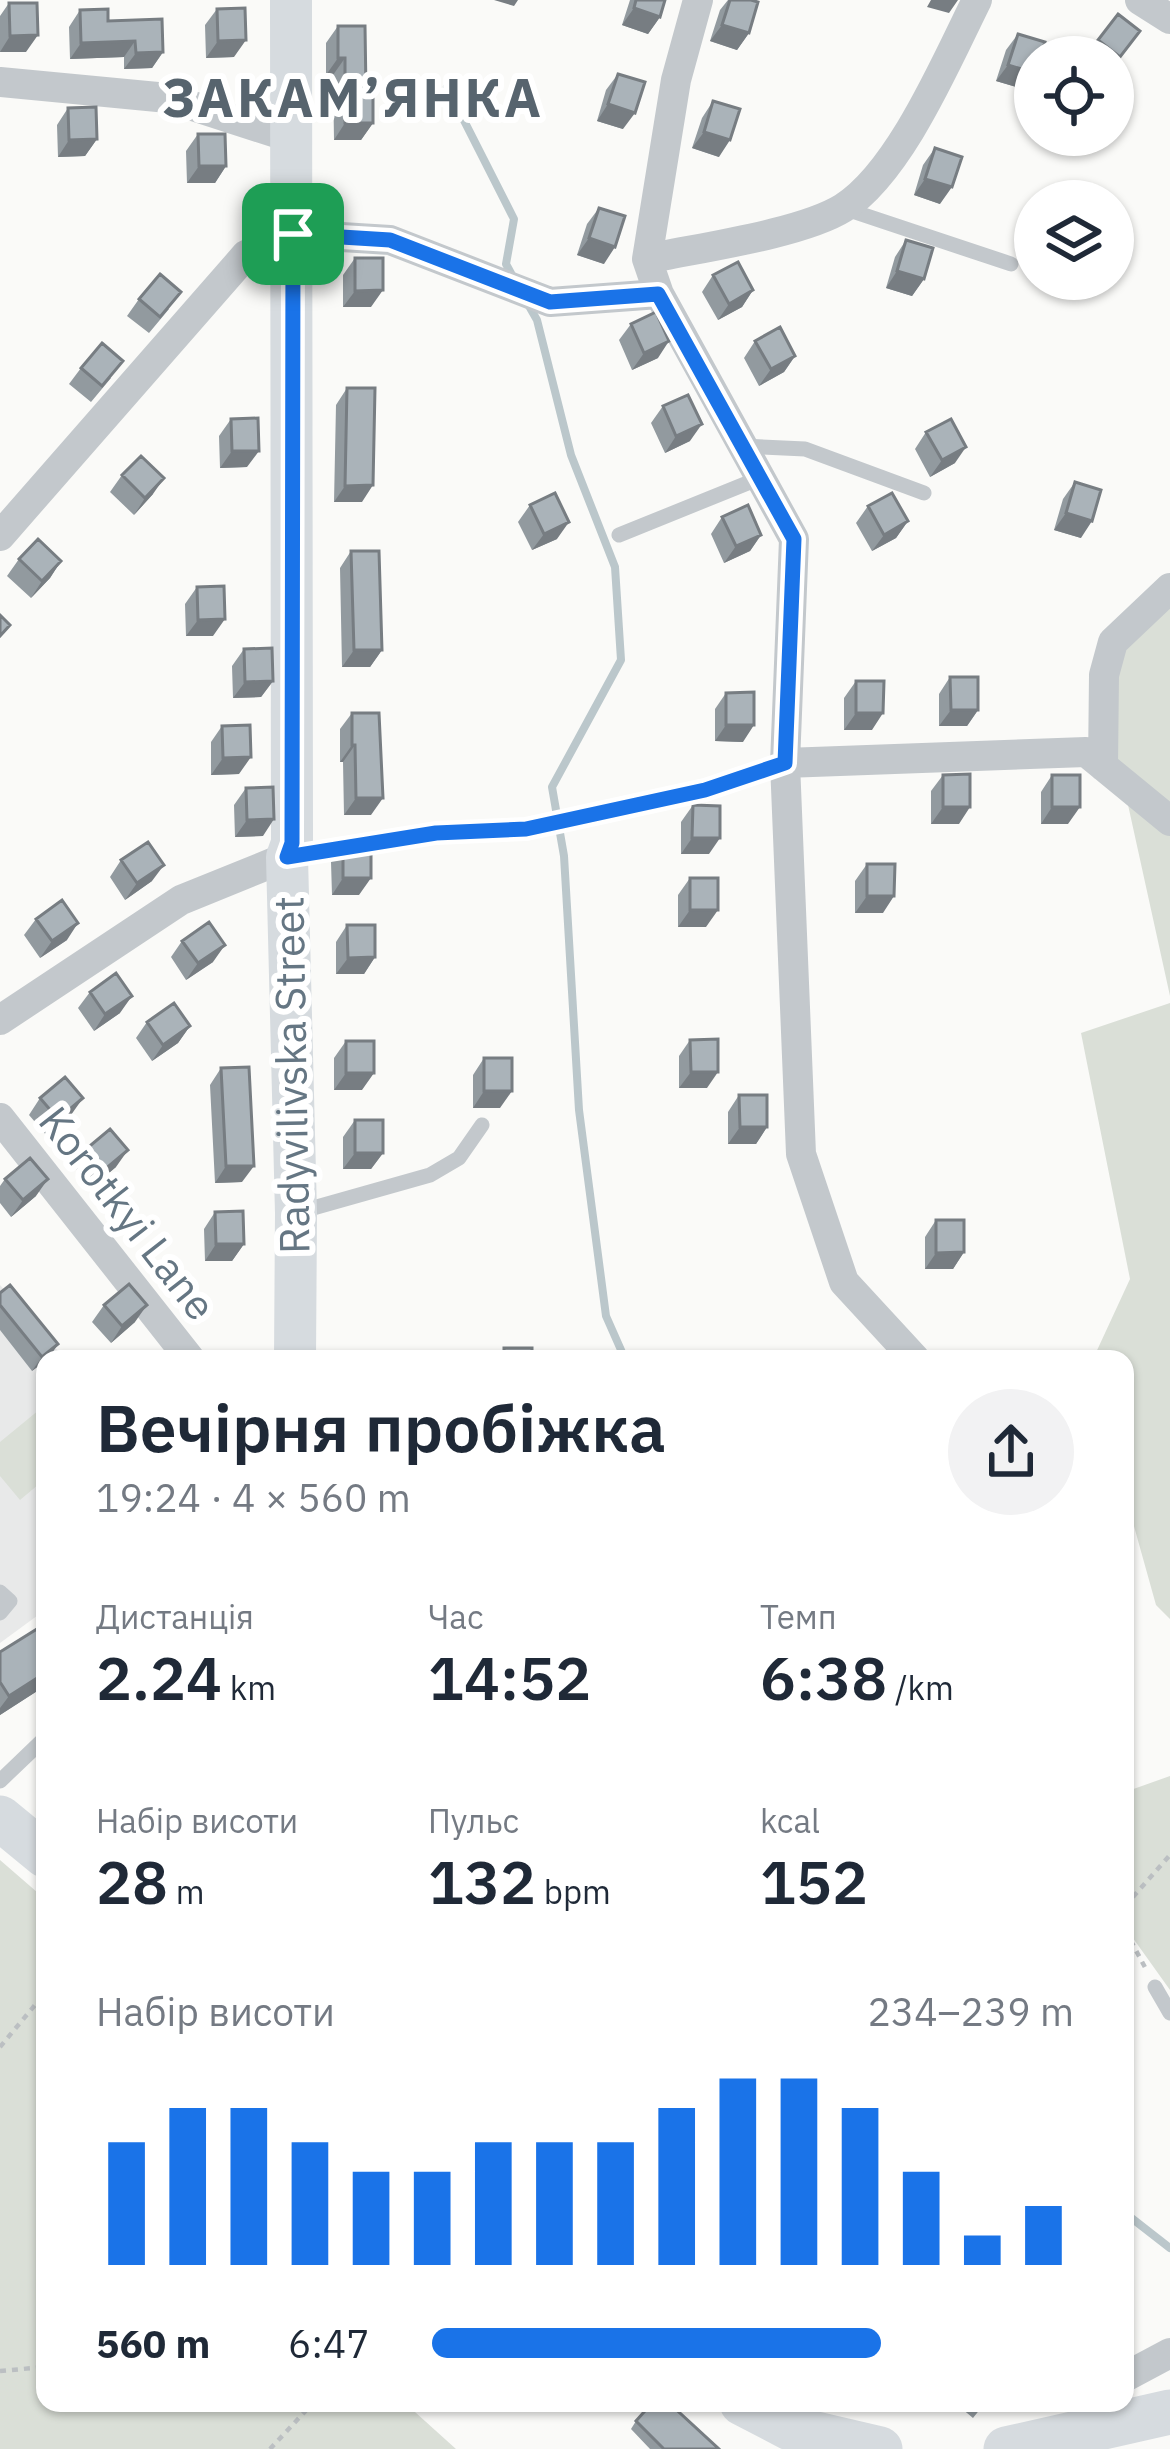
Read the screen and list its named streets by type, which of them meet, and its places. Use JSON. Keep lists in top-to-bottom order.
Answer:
{
  "streets": {
    "street": ["Radyvilivska Street", "Korotkyi Lane"]
  },
  "districts": ["ЗАКАМ’ЯНКА"],
  "page": {
    "heading": ["Вечірня пробіжка", "19:24 · 4 × 560 m"],
    "stats": [
      ["Дистанція", "2.24 km"],
      ["Час", "14:52"],
      ["Темп", "6:38 /km"],
      ["Набір висоти", "28 m"],
      ["Пульс", "132 bpm"],
      ["kcal", "152"]
    ],
    "chart": ["Набір висоти", "234–239 m"],
    "list": [
      {
        "name": "560 m",
        "note": "6:47"
      }
    ]
  }
}
